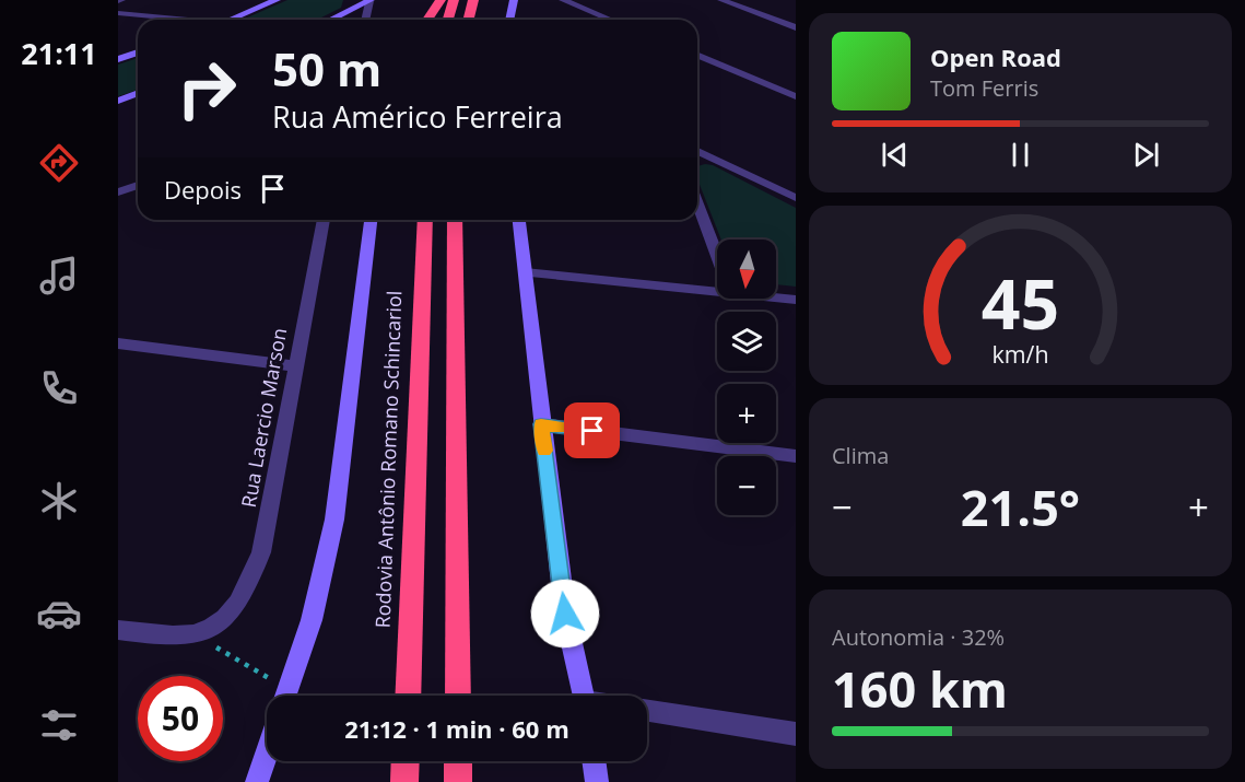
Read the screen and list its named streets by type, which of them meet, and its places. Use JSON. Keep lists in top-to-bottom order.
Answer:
{
  "streets": {
    "highway": ["Rodovia Antônio Romano Schincariol"],
    "street": ["Rua Laercio Marson"]
  },
  "north": "bottom",
  "page": {
    "tabs": "21:11",
    "turn": ["50 m", "Rua Américo Ferreira"],
    "song": ["Open Road", "Tom Ferris"],
    "then": "Depois",
    "map_buttons": ["+", "−"],
    "tile": [
      "Clima",
      ["Autonomia · 32%", "160 km"]
    ],
    "heat": ["−", "21.5°", "+"],
    "limit": "50",
    "trip": "21:12 · 1 min · 60 m",
    "gauge": ["45", "km/h"]
  }
}
